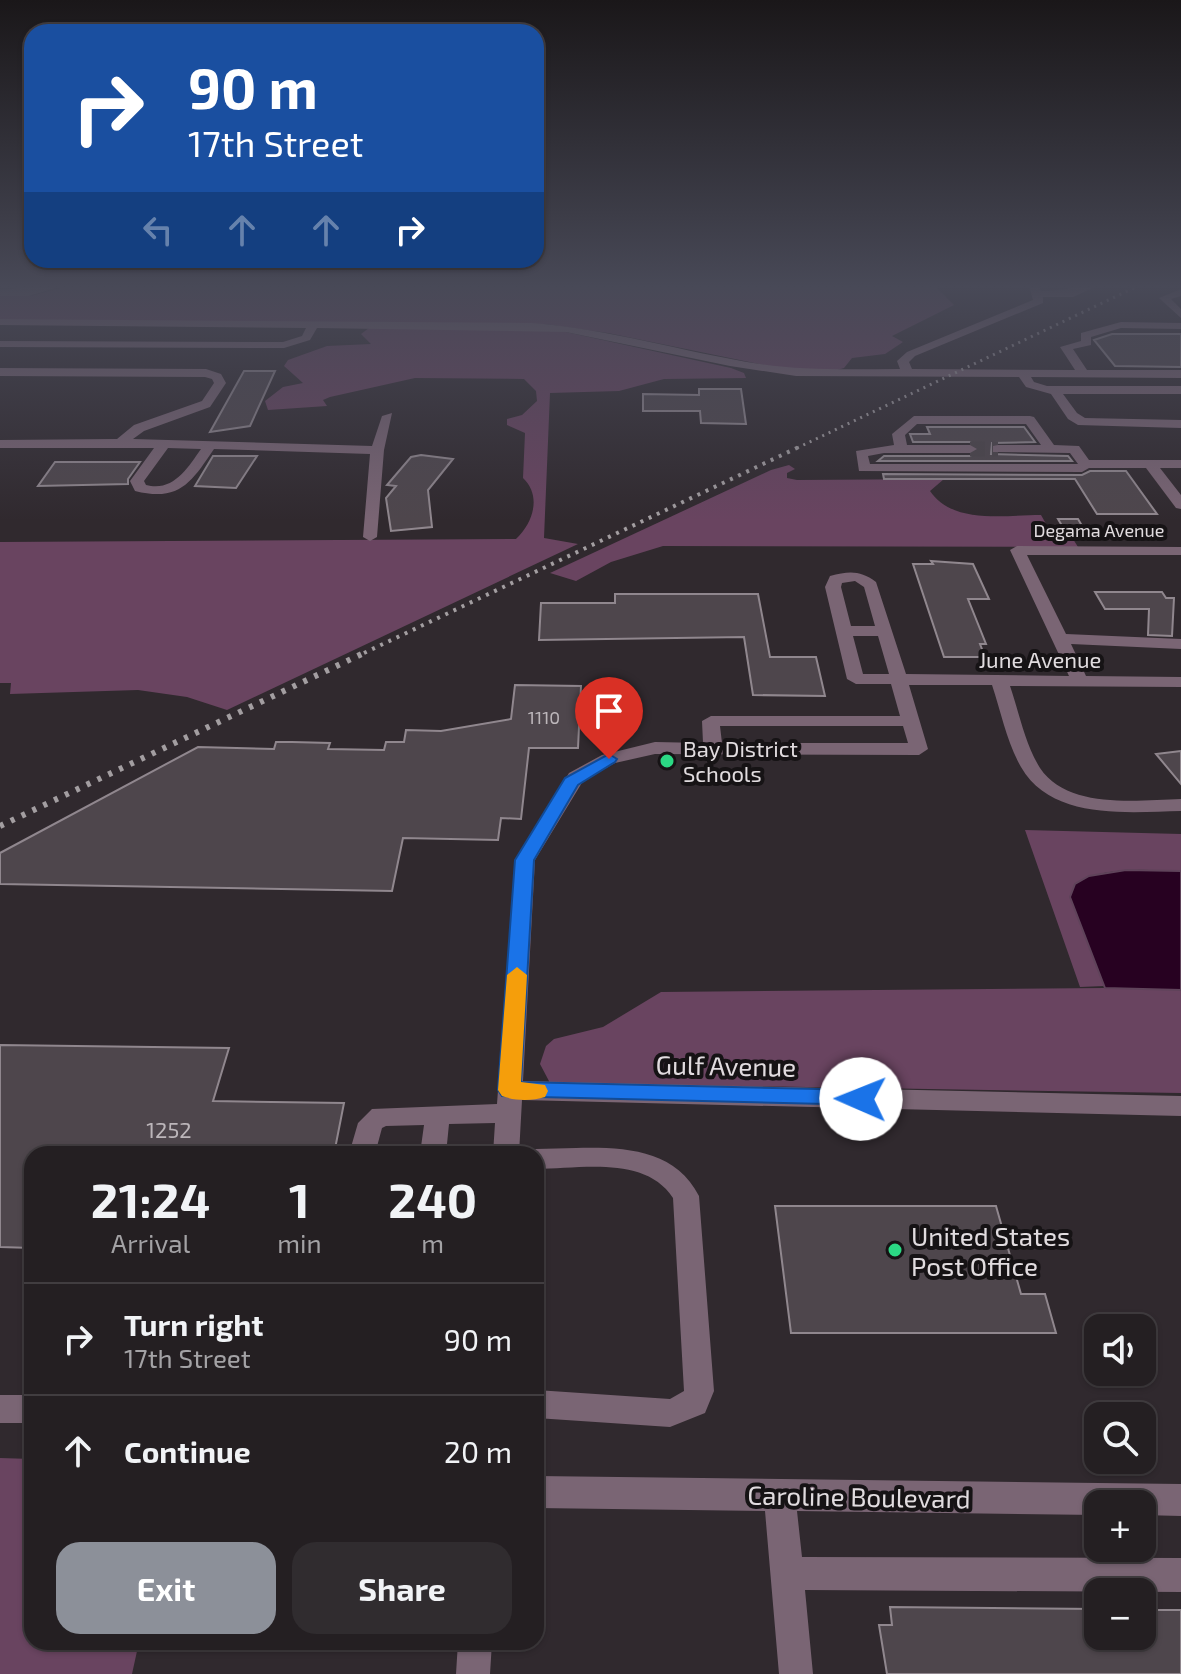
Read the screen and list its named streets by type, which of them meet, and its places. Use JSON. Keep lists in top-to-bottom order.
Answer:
{
  "streets": {
    "street": [
      "Degama Avenue",
      "June Avenue",
      "Gulf Avenue",
      "Caroline Boulevard"
    ]
  },
  "places": ["Bay District Schools", "United States Post Office"],
  "house_numbers": ["1110", "1252"],
  "page": {
    "turn": ["90 m", "17th Street"],
    "eta": [
      "21:24",
      "Arrival",
      "1",
      "min",
      "240",
      "m"
    ],
    "list": [
      {
        "name": "Turn right",
        "note": "17th Street",
        "value": "90 m"
      },
      {
        "name": "Continue",
        "value": "20 m"
      }
    ],
    "map_buttons": ["+", "−"],
    "buttons": ["Exit", "Share"]
  }
}
